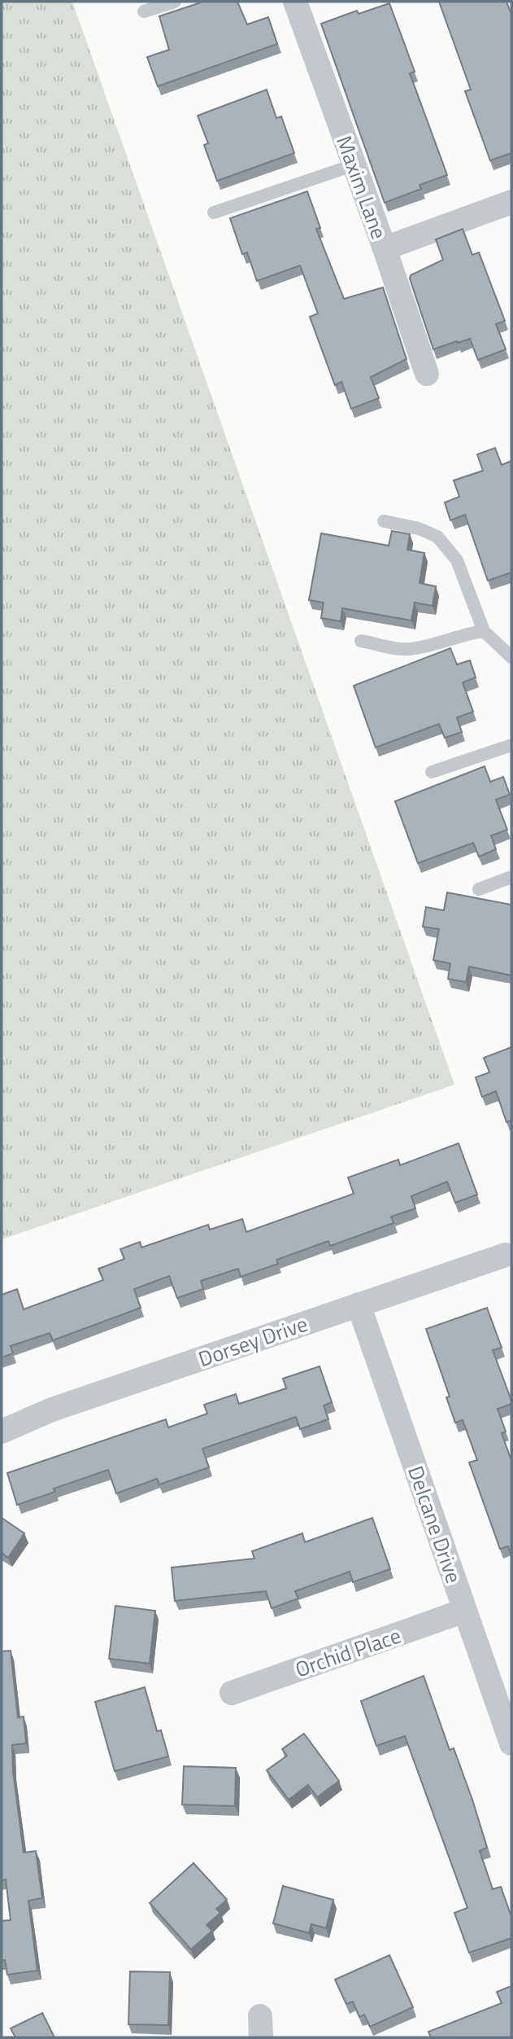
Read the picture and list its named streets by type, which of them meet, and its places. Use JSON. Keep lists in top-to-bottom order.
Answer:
{
  "streets": {
    "street": [
      "Maxim Lane",
      "Dorsey Drive",
      "Delcane Drive",
      "Orchid Place"
    ]
  },
  "crossings": [
    ["Dorsey Drive", "Delcane Drive"],
    ["Delcane Drive", "Orchid Place"]
  ]
}
